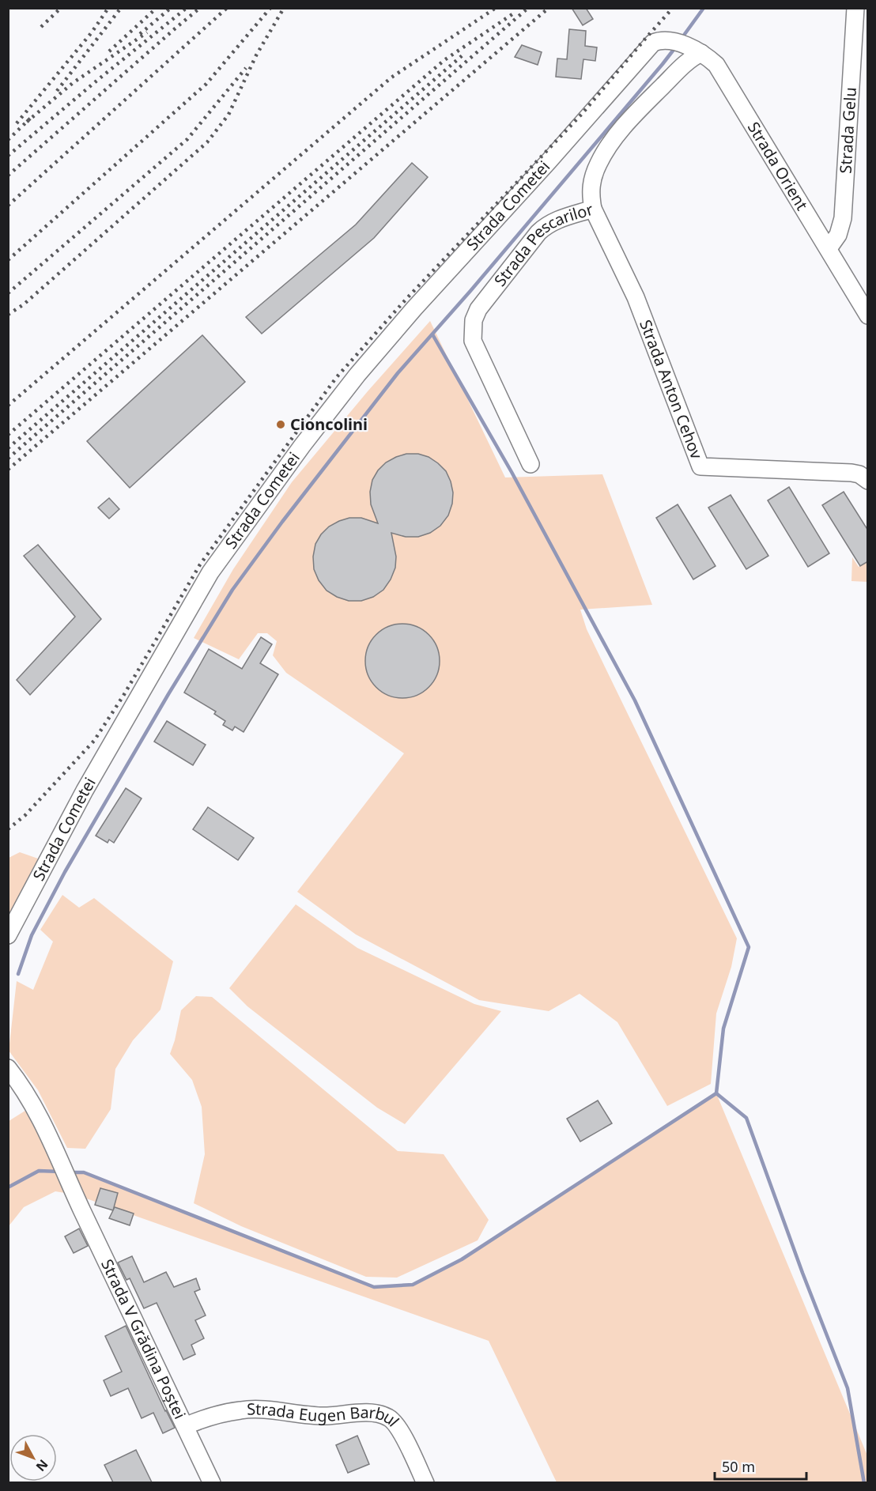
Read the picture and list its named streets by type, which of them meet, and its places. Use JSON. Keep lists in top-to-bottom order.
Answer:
{
  "streets": {
    "street": [
      "Strada Gelu",
      "Strada Orient",
      "Strada Cometei",
      "Strada Pescarilor",
      "Strada Anton Cehov",
      "Strada V Grădina Poștei",
      "Strada Eugen Barbul"
    ]
  },
  "crossings": [
    ["Strada Gelu", "Strada Orient"],
    ["Strada Orient", "Strada Cometei"],
    ["Strada Orient", "Strada Pescarilor"],
    ["Strada Pescarilor", "Strada Anton Cehov"],
    ["Strada V Grădina Poștei", "Strada Eugen Barbul"]
  ],
  "places": ["Cioncolini"],
  "scale_bar": "50 m",
  "north": "bottom right"
}
